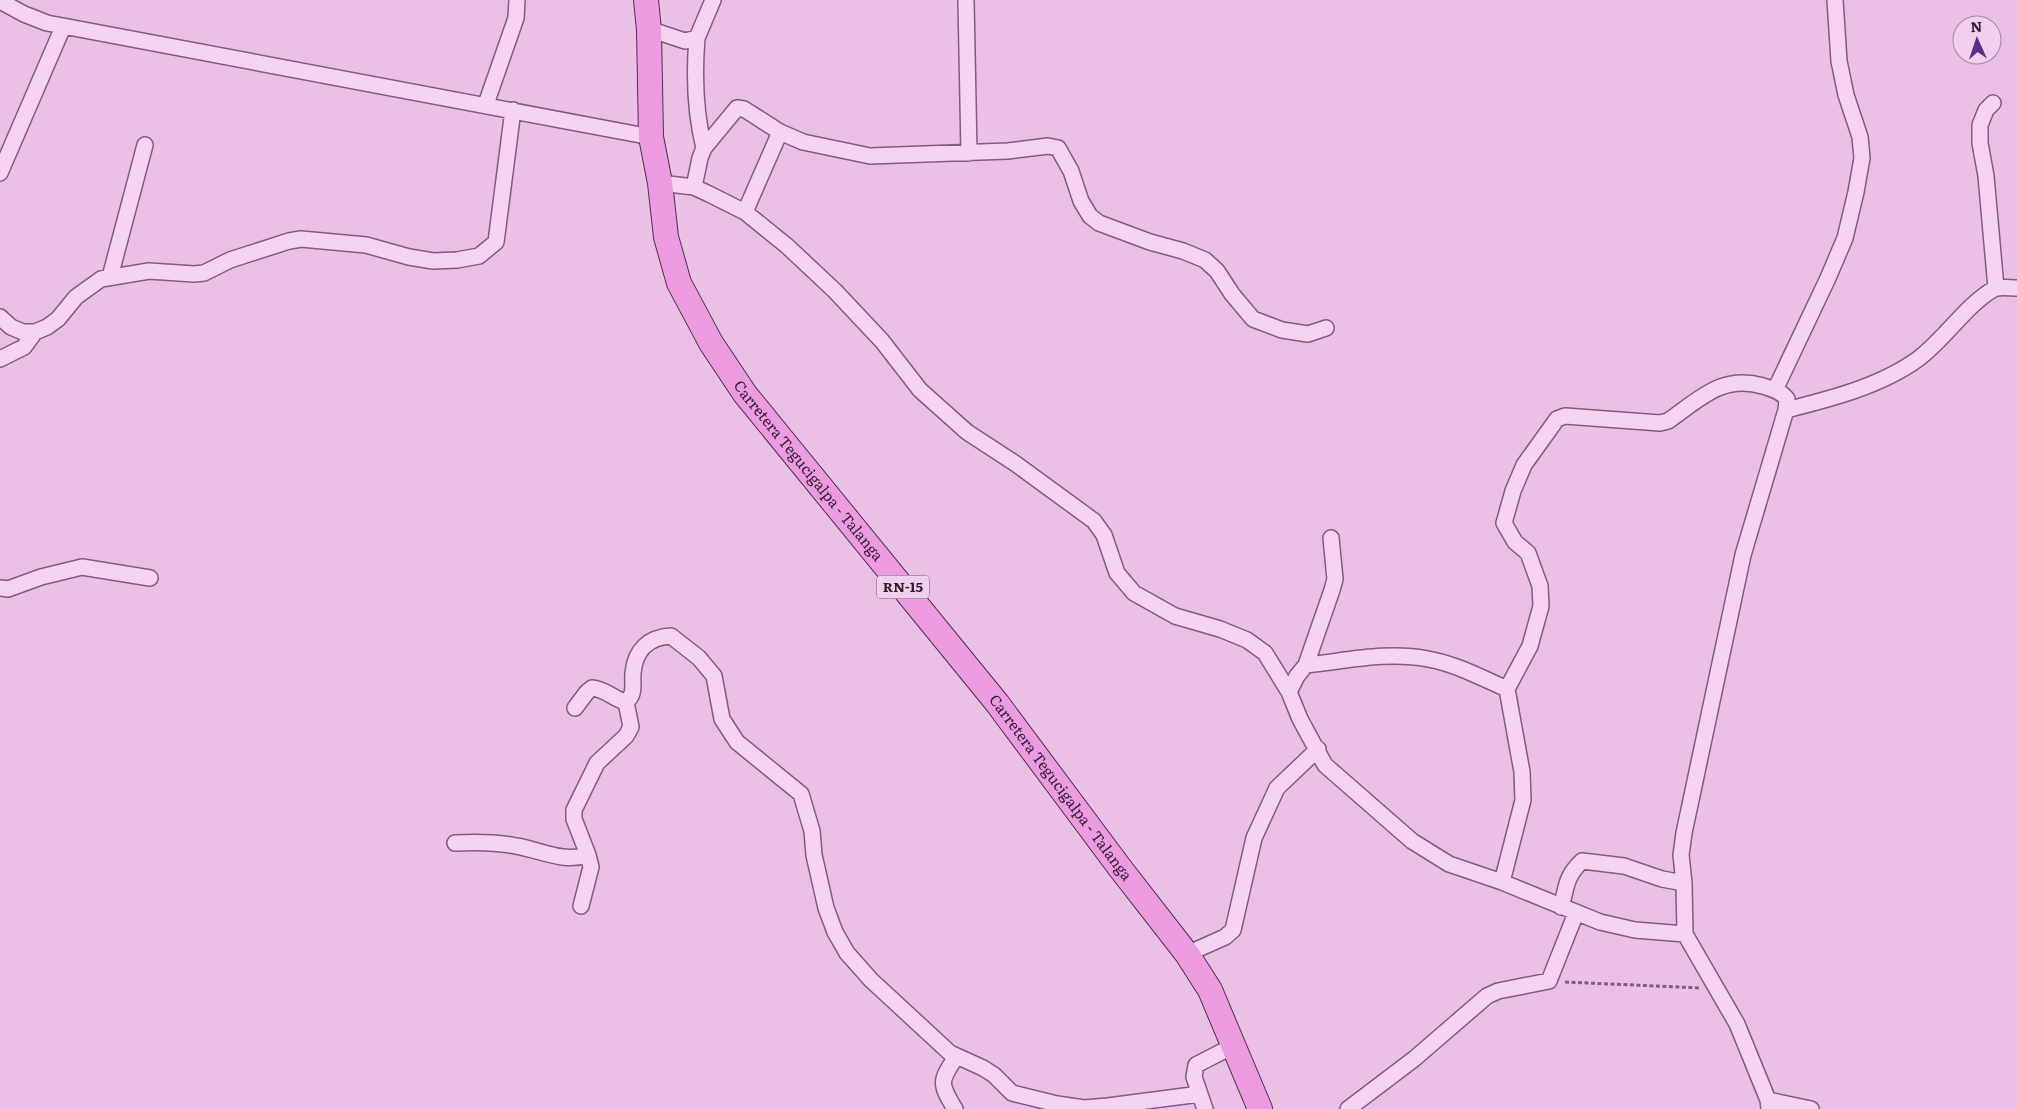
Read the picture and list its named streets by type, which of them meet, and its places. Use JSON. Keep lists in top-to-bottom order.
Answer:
{
  "streets": {
    "main road": ["Carretera Tegucigalpa - Talanga", "RN-15"]
  },
  "north": "top"
}
